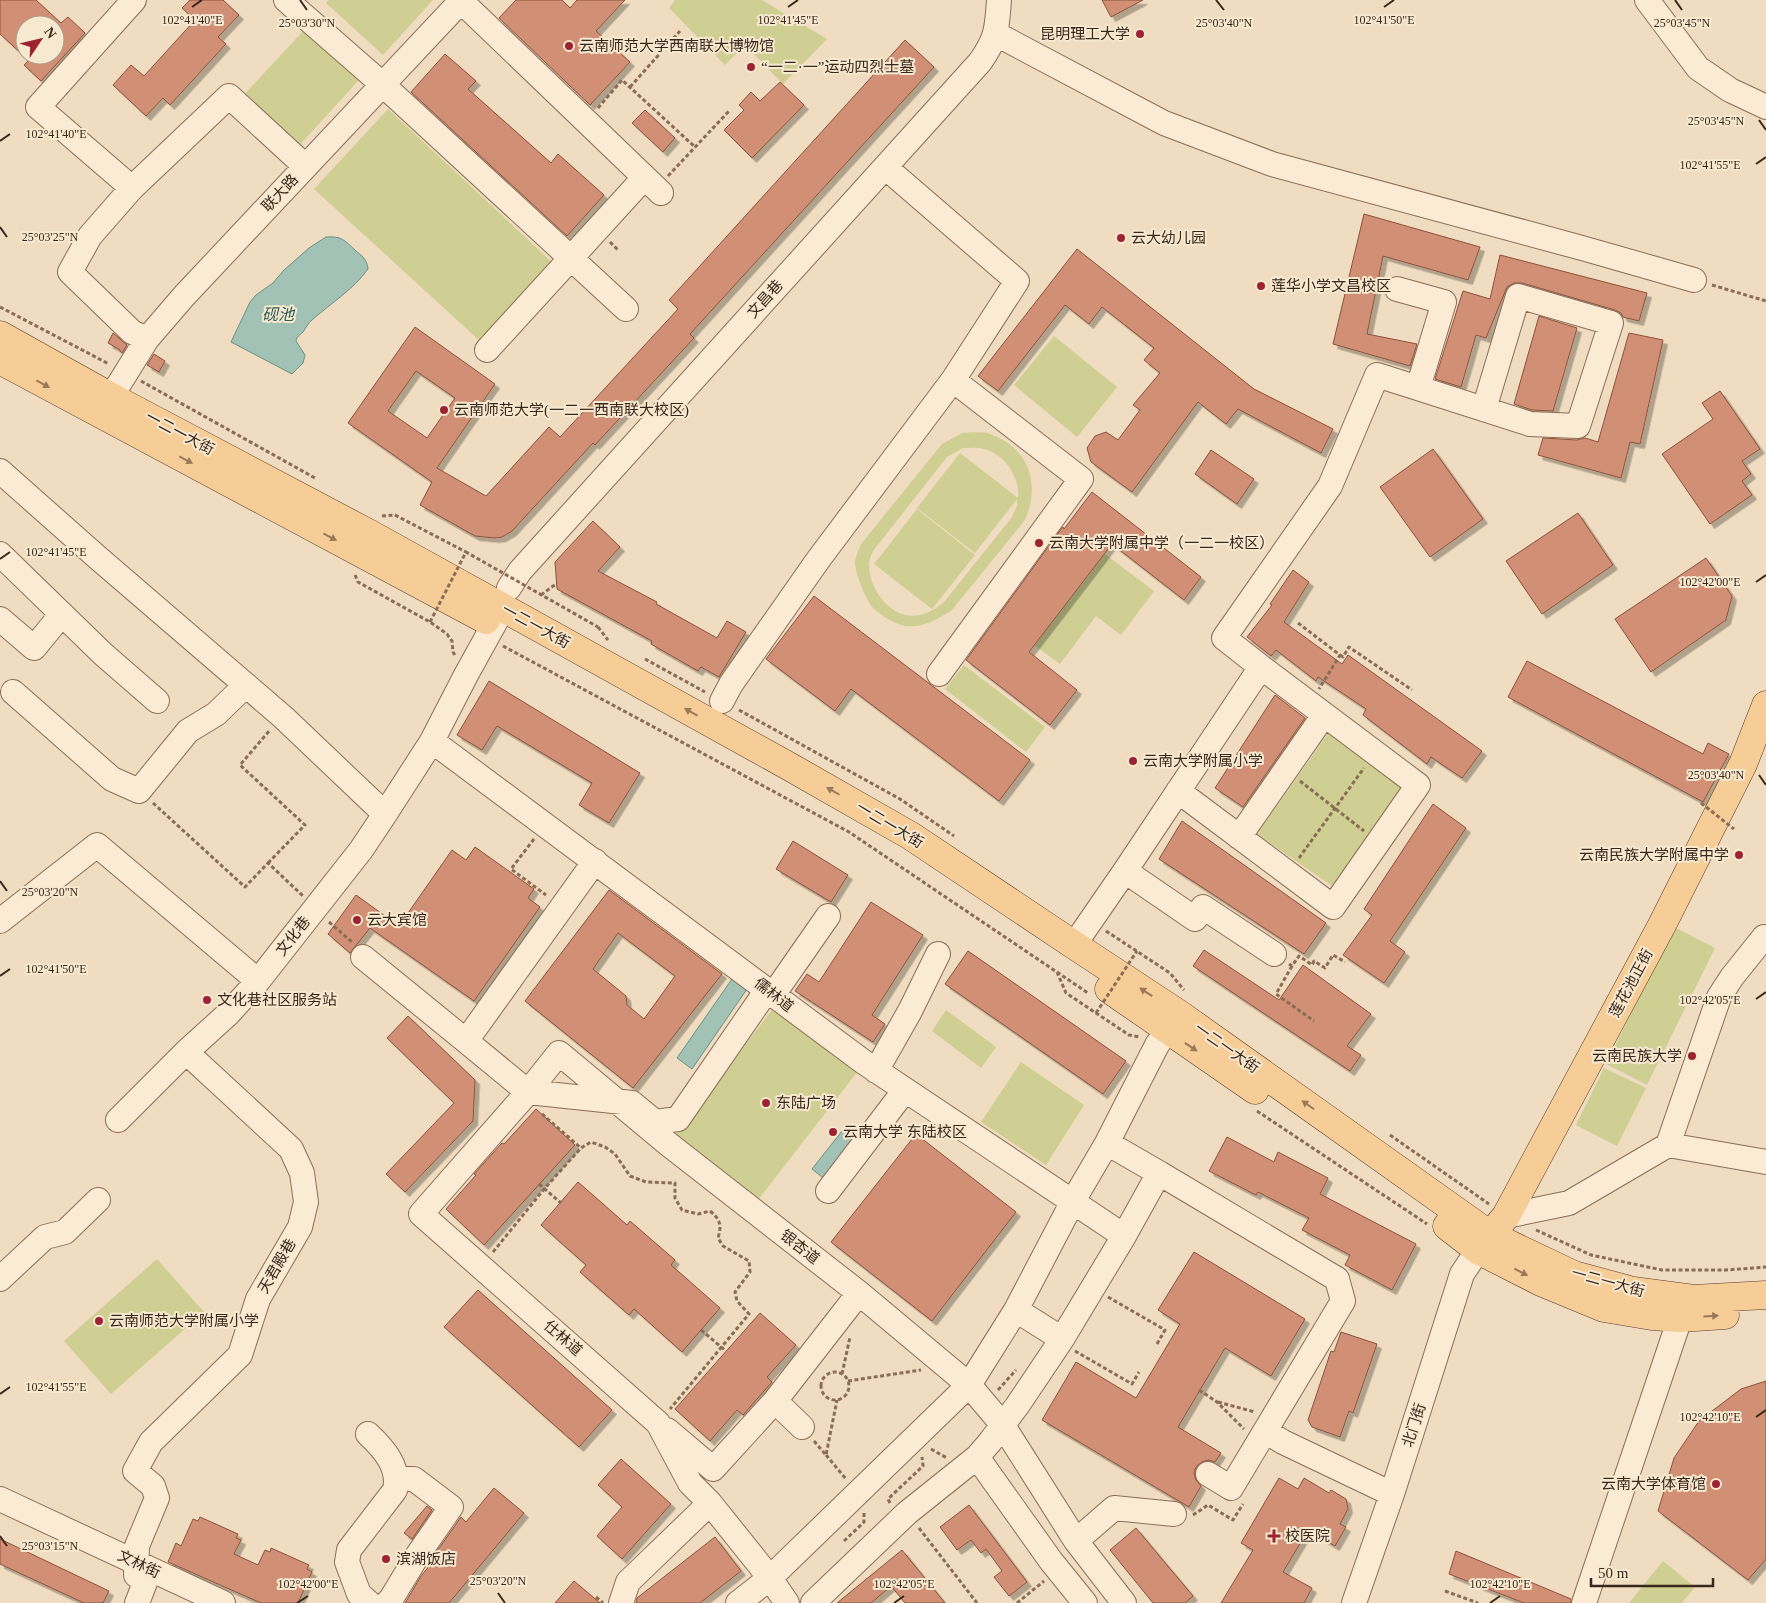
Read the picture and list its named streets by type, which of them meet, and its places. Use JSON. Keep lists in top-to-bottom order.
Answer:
{
  "streets": {
    "main road": ["一二一大街", "莲花池正街"],
    "street": [
      "联大路",
      "文昌巷",
      "文化巷",
      "儒林道",
      "银杏道",
      "天君殿巷",
      "仕林道",
      "北门街",
      "文林街"
    ]
  },
  "crossings": [
    ["联大路", "一二一大街"],
    ["文昌巷", "一二一大街"],
    ["文昌巷", "文化巷"],
    ["一二一大街", "文化巷"],
    ["一二一大街", "莲花池正街"],
    ["一二一大街", "北门街"],
    ["文化巷", "儒林道"],
    ["莲花池正街", "北门街"],
    ["银杏道", "仕林道"],
    ["天君殿巷", "文林街"]
  ],
  "water": ["砚池"],
  "places": {
    "other": [
      "昆明理工大学",
      "云南师范大学西南联大博物馆",
      "“一二·一”运动四烈士墓",
      "云大幼儿园",
      "莲华小学文昌校区",
      "云南师范大学(一二一西南联大校区)",
      "云南大学附属中学（一二一校区）",
      "云南大学附属小学",
      "云南民族大学附属中学",
      "云大宾馆",
      "文化巷社区服务站",
      "云南民族大学",
      "东陆广场",
      "云南大学 东陆校区",
      "云南师范大学附属小学",
      "云南大学体育馆",
      "滨湖饭店"
    ],
    "health": ["校医院"]
  },
  "scale_bar": "50 m",
  "north": "top right",
  "coordinates": [
    "102°41'40\"E",
    "102°41'45\"E",
    "102°41'50\"E",
    "25°03'30\"N",
    "25°03'40\"N",
    "25°03'45\"N",
    "102°41'55\"E",
    "25°03'25\"N",
    "102°42'00\"E",
    "25°03'20\"N",
    "102°42'05\"E",
    "102°42'10\"E",
    "25°03'15\"N"
  ]
}
